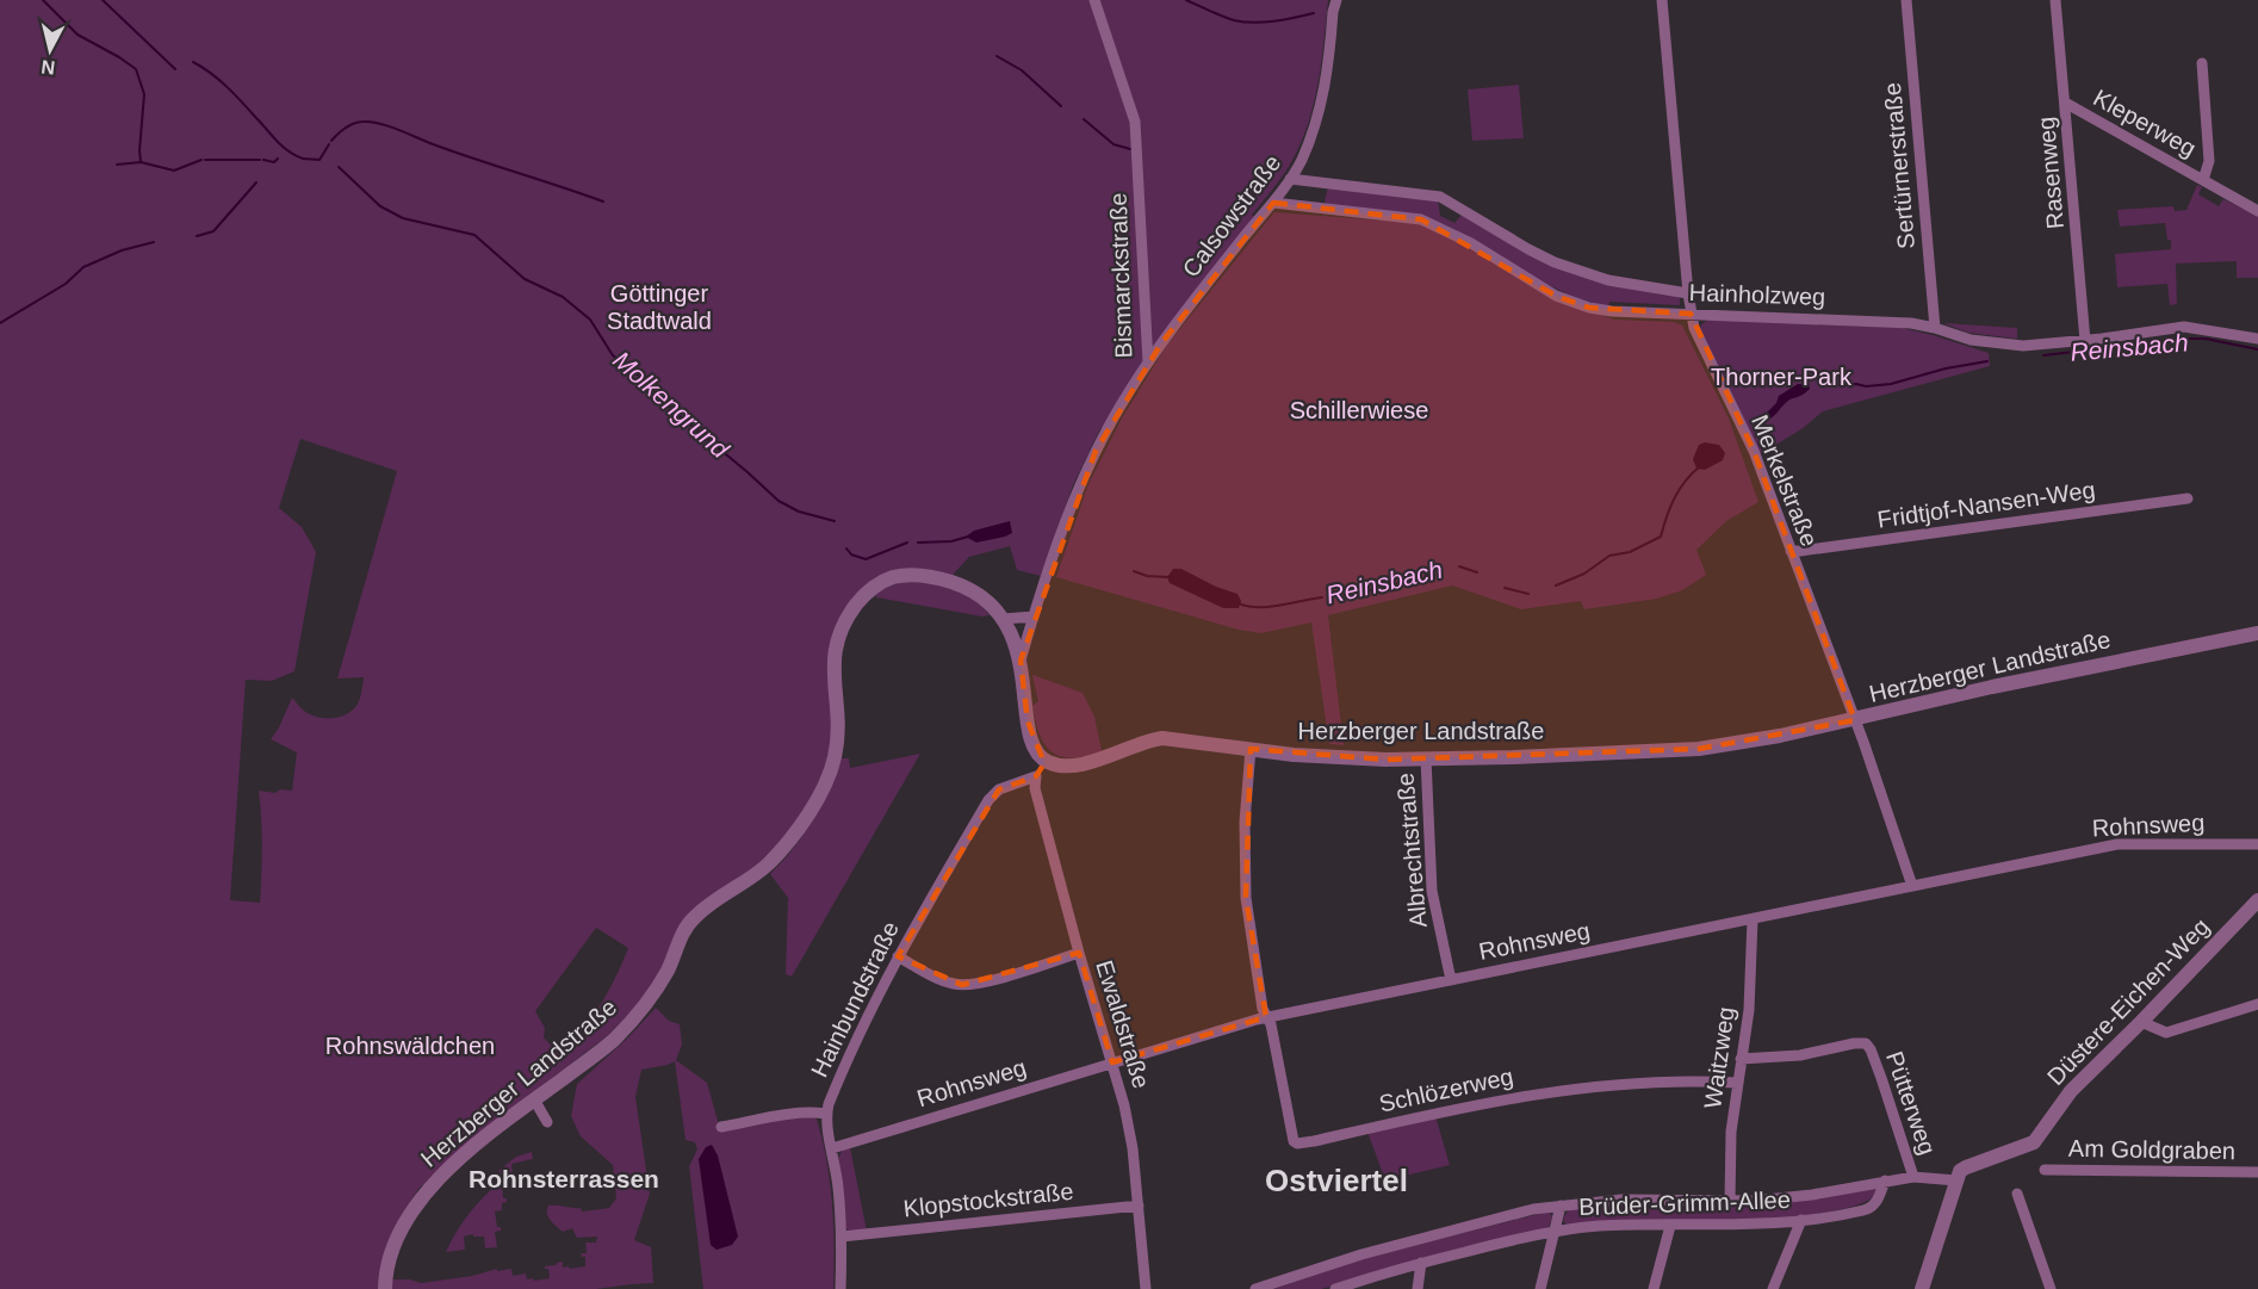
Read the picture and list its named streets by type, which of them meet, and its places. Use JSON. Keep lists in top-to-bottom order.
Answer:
{
  "streets": {
    "street": [
      "Kleperweg",
      "Sertürnerstraße",
      "Rasenweg",
      "Calsowstraße",
      "Bismarckstraße",
      "Hainholzweg",
      "Merkelstraße",
      "Fridtjof-Nansen-Weg",
      "Herzberger Landstraße",
      "Rohnsweg",
      "Albrechtstraße",
      "Hainbundstraße",
      "Düstere-Eichen-Weg",
      "Ewaldstraße",
      "Waitzweg",
      "Schlözerweg",
      "Pütterweg",
      "Am Goldgraben",
      "Klopstockstraße",
      "Brüder-Grimm-Allee"
    ]
  },
  "crossings": [
    ["Kleperweg", "Rasenweg"],
    ["Sertürnerstraße", "Hainholzweg"],
    ["Rasenweg", "Hainholzweg"],
    ["Calsowstraße", "Bismarckstraße"],
    ["Calsowstraße", "Hainholzweg"],
    ["Bismarckstraße", "Herzberger Landstraße"],
    ["Hainholzweg", "Merkelstraße"],
    ["Merkelstraße", "Fridtjof-Nansen-Weg"],
    ["Merkelstraße", "Herzberger Landstraße"],
    ["Merkelstraße", "Rohnsweg"],
    ["Herzberger Landstraße", "Albrechtstraße"],
    ["Rohnsweg", "Albrechtstraße"],
    ["Rohnsweg", "Hainbundstraße"],
    ["Rohnsweg", "Ewaldstraße"],
    ["Rohnsweg", "Waitzweg"],
    ["Rohnsweg", "Schlözerweg"],
    ["Hainbundstraße", "Ewaldstraße"],
    ["Hainbundstraße", "Klopstockstraße"],
    ["Düstere-Eichen-Weg", "Brüder-Grimm-Allee"],
    ["Ewaldstraße", "Klopstockstraße"],
    ["Waitzweg", "Schlözerweg"],
    ["Waitzweg", "Pütterweg"],
    ["Waitzweg", "Brüder-Grimm-Allee"],
    ["Pütterweg", "Brüder-Grimm-Allee"]
  ],
  "districts": ["Rohnsterrassen", "Ostviertel"],
  "water": ["Reinsbach", "Molkengrund"],
  "parks": [
    "Göttinger Stadtwald",
    "Thorner-Park",
    "Schillerwiese",
    "Rohnswäldchen"
  ],
  "north": "bottom"
}
